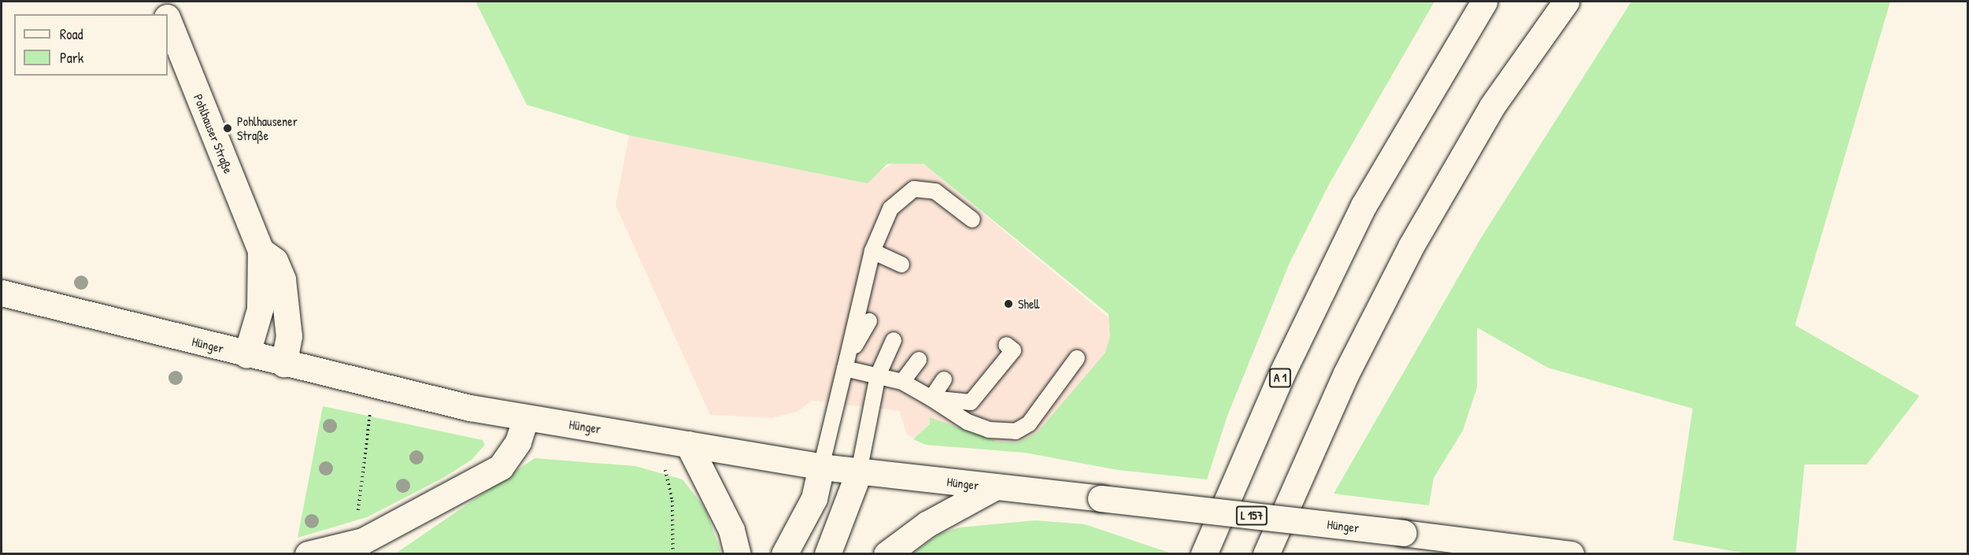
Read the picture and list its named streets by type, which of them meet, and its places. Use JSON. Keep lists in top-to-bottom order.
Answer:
{
  "streets": {
    "main road": [
      "Pohlhauser Straße",
      "Hünger",
      "A 1",
      "L 157"
    ]
  },
  "crossings": [
    ["Pohlhauser Straße", "Hünger"]
  ],
  "places": ["Pohlhausener Straße", "Shell"],
  "legend": ["Road", "Park"]
}
